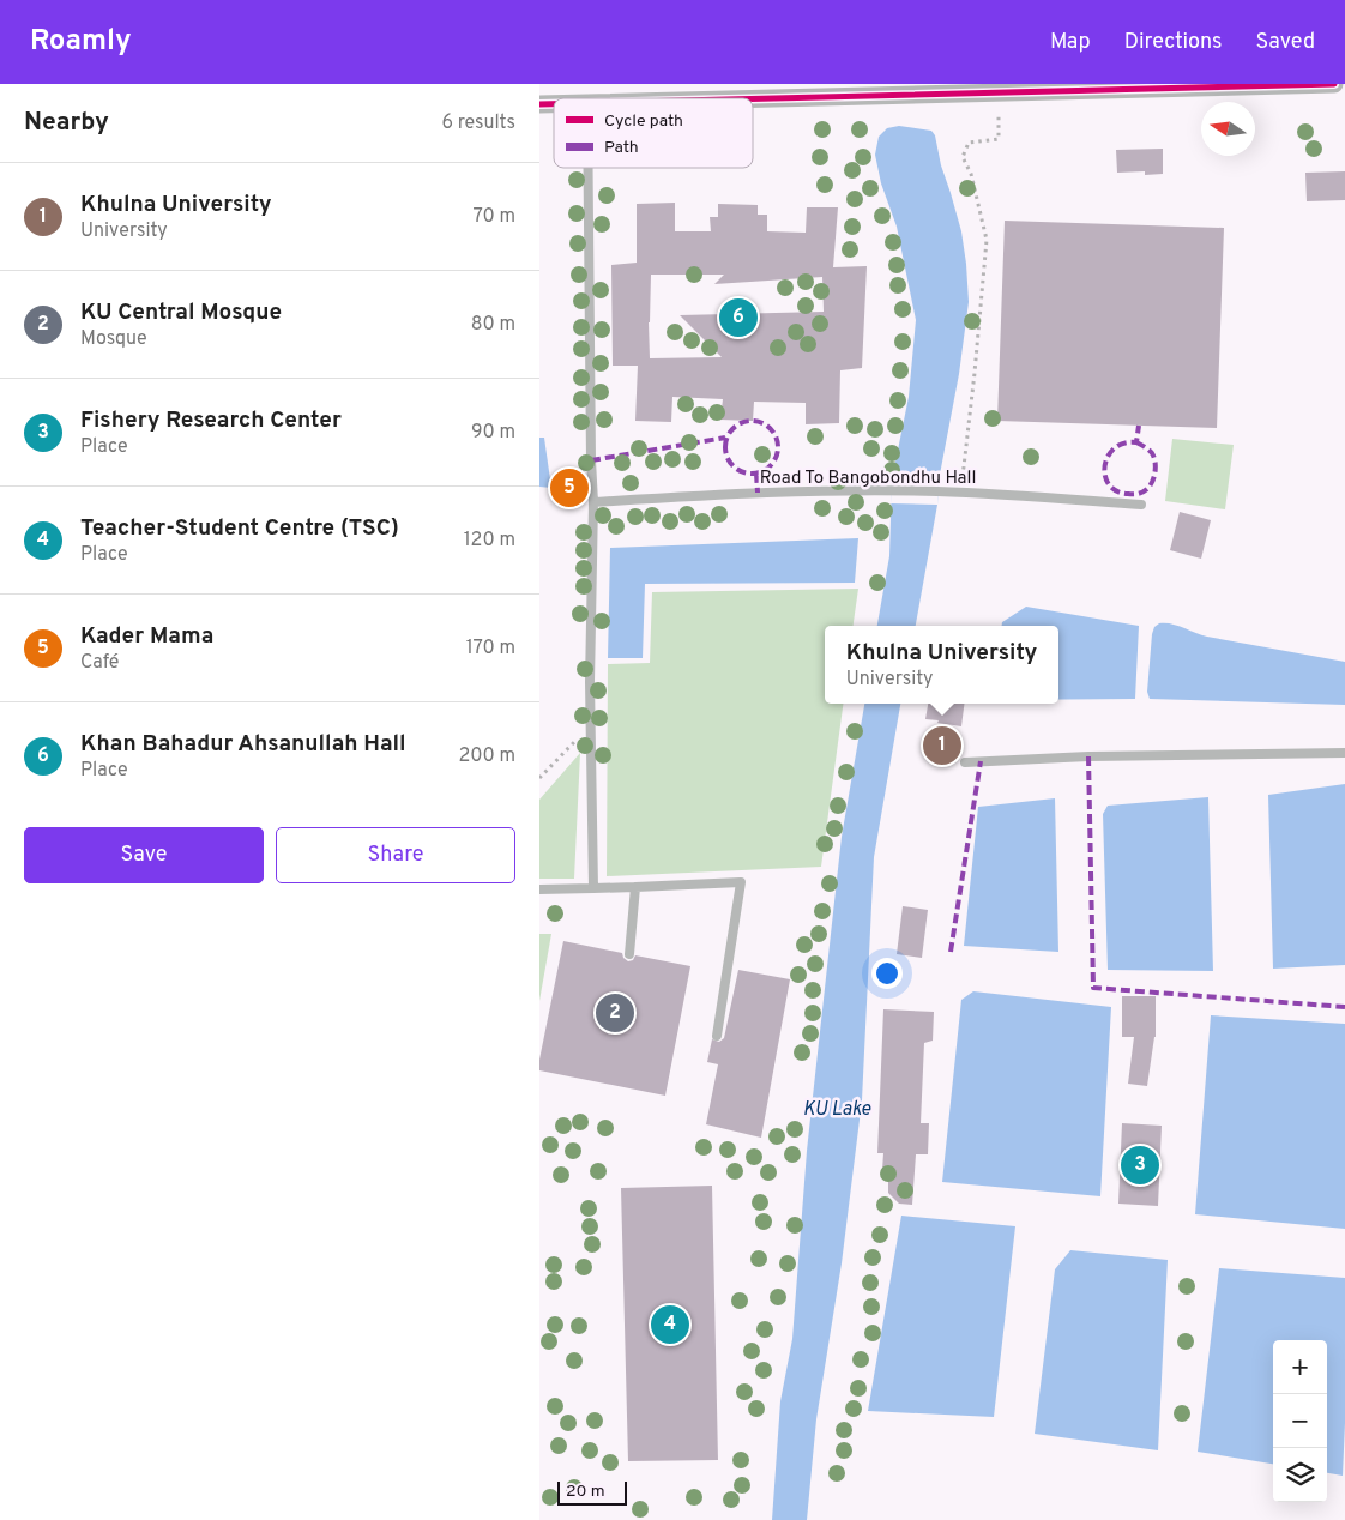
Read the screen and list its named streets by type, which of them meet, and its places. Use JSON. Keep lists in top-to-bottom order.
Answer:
{
  "streets": {
    "lane": ["Road To Bangobondhu Hall"]
  },
  "water": ["KU Lake"],
  "legend": ["Cycle path", "Path"],
  "scale_bar": "20 m",
  "north": "left",
  "page": {
    "header": "Roamly",
    "nav": ["Map", "Directions", "Saved"],
    "heading": ["Nearby", "6 results"],
    "list": [
      {
        "mark": "1",
        "name": "Khulna University",
        "note": "University",
        "value": "70 m"
      },
      {
        "mark": "2",
        "name": "KU Central Mosque",
        "note": "Mosque",
        "value": "80 m"
      },
      {
        "mark": "3",
        "name": "Fishery Research Center",
        "note": "Place",
        "value": "90 m"
      },
      {
        "mark": "4",
        "name": "Teacher-Student Centre (TSC)",
        "note": "Place",
        "value": "120 m"
      },
      {
        "mark": "5",
        "name": "Kader Mama",
        "note": "Café",
        "value": "170 m"
      },
      {
        "mark": "6",
        "name": "Khan Bahadur Ahsanullah Hall",
        "note": "Place",
        "value": "200 m"
      }
    ],
    "pins": [
      "6",
      "5",
      "1",
      "2",
      "3",
      "4"
    ],
    "popup": ["Khulna University", "University"],
    "buttons": ["Save", "Share"],
    "map_buttons": ["+", "−"],
    "scale": "20 m"
  }
}
